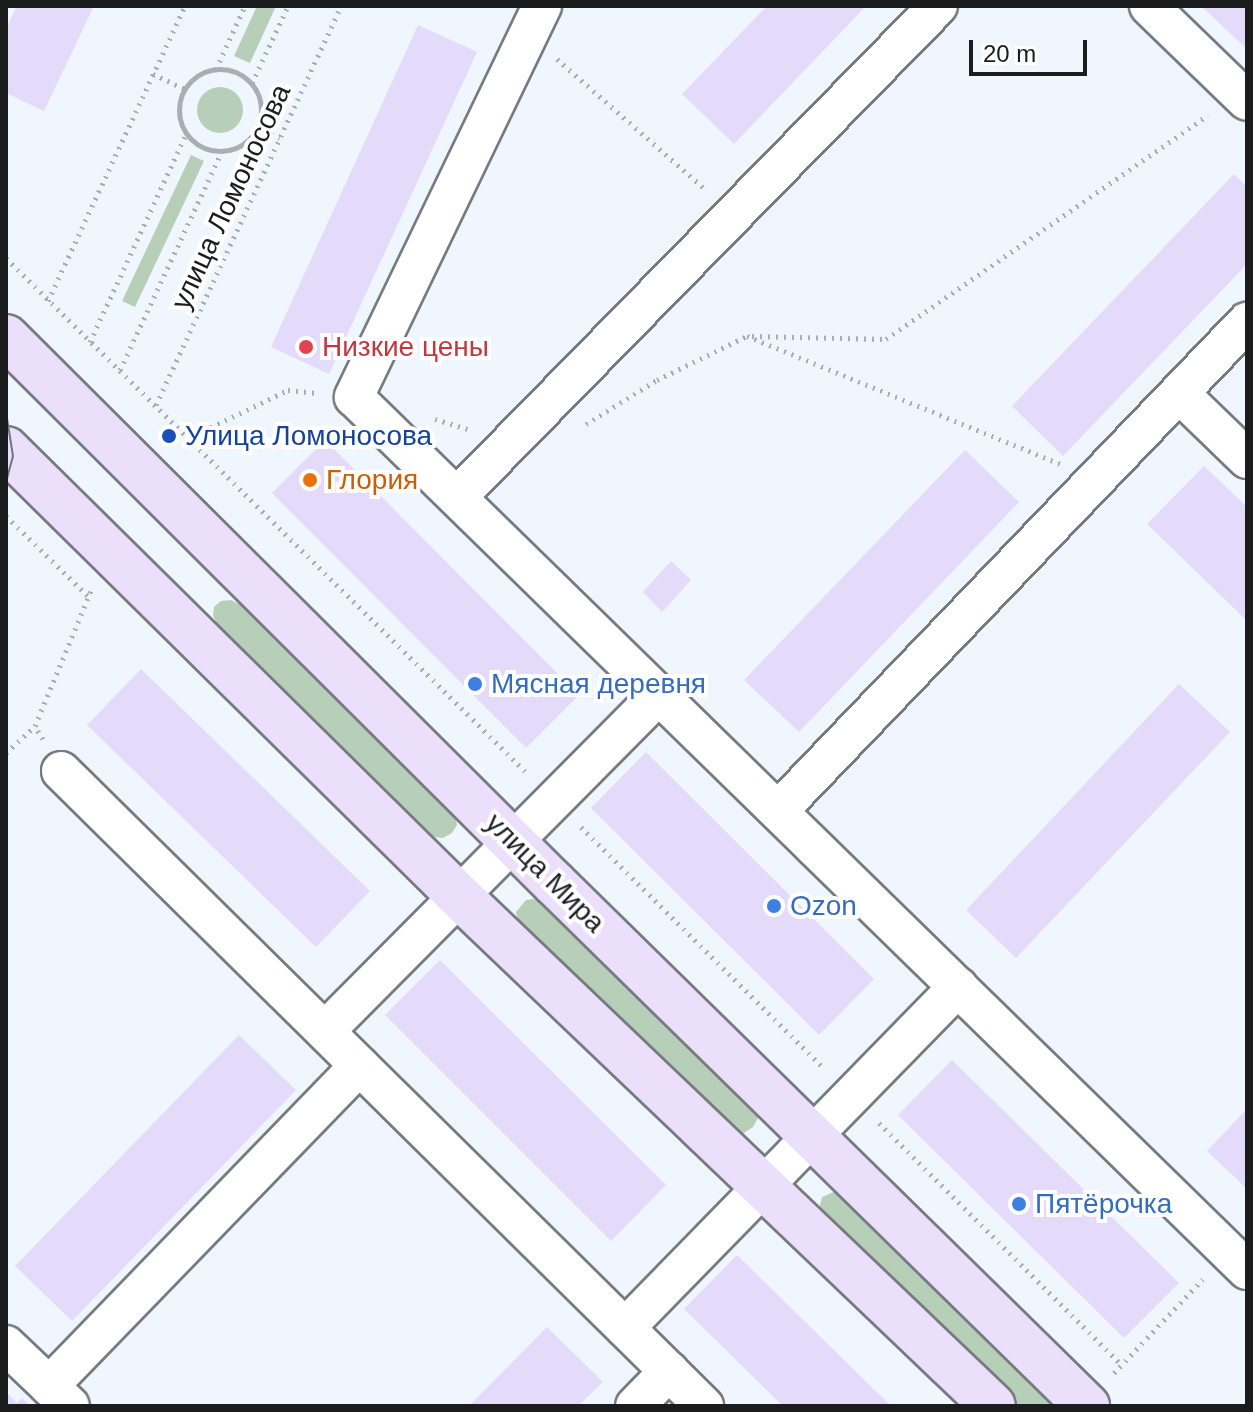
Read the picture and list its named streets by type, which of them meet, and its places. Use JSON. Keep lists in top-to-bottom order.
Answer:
{
  "streets": {
    "main road": ["улица Мира"],
    "path": ["улица Ломоносова"]
  },
  "places": [
    "Низкие цены",
    "Улица Ломоносова",
    "Глория",
    "Мясная деревня",
    "Ozon",
    "Пятёрочка"
  ],
  "scale_bar": "20 m"
}
